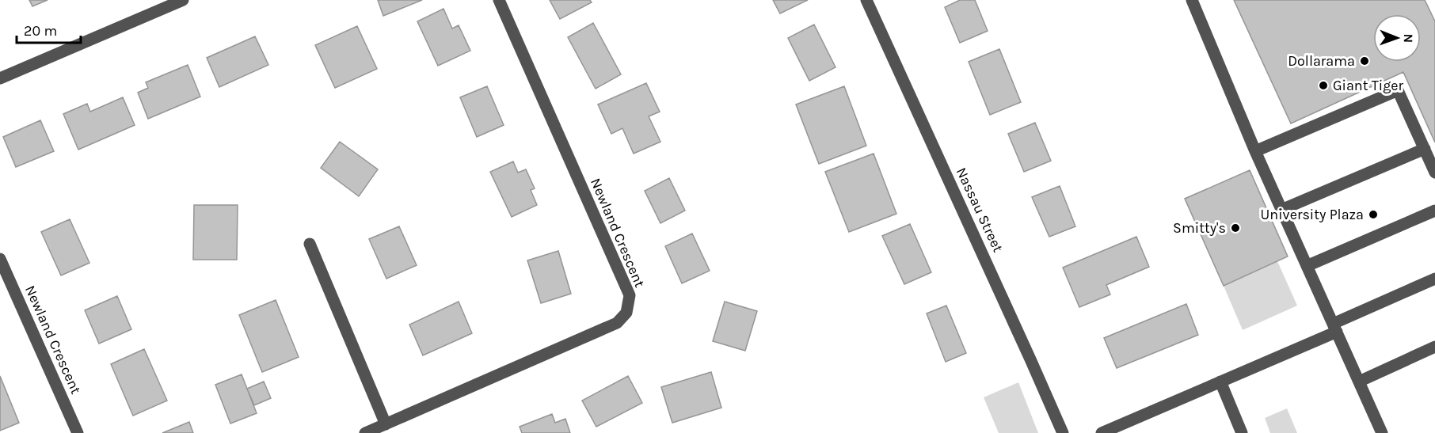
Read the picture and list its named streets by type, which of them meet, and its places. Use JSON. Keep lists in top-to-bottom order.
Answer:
{
  "streets": {
    "street": ["Nassau Street", "Newland Crescent"]
  },
  "places": [
    "Dollarama",
    "Giant Tiger",
    "University Plaza",
    "Smitty's"
  ],
  "scale_bar": "20 m",
  "north": "right"
}
